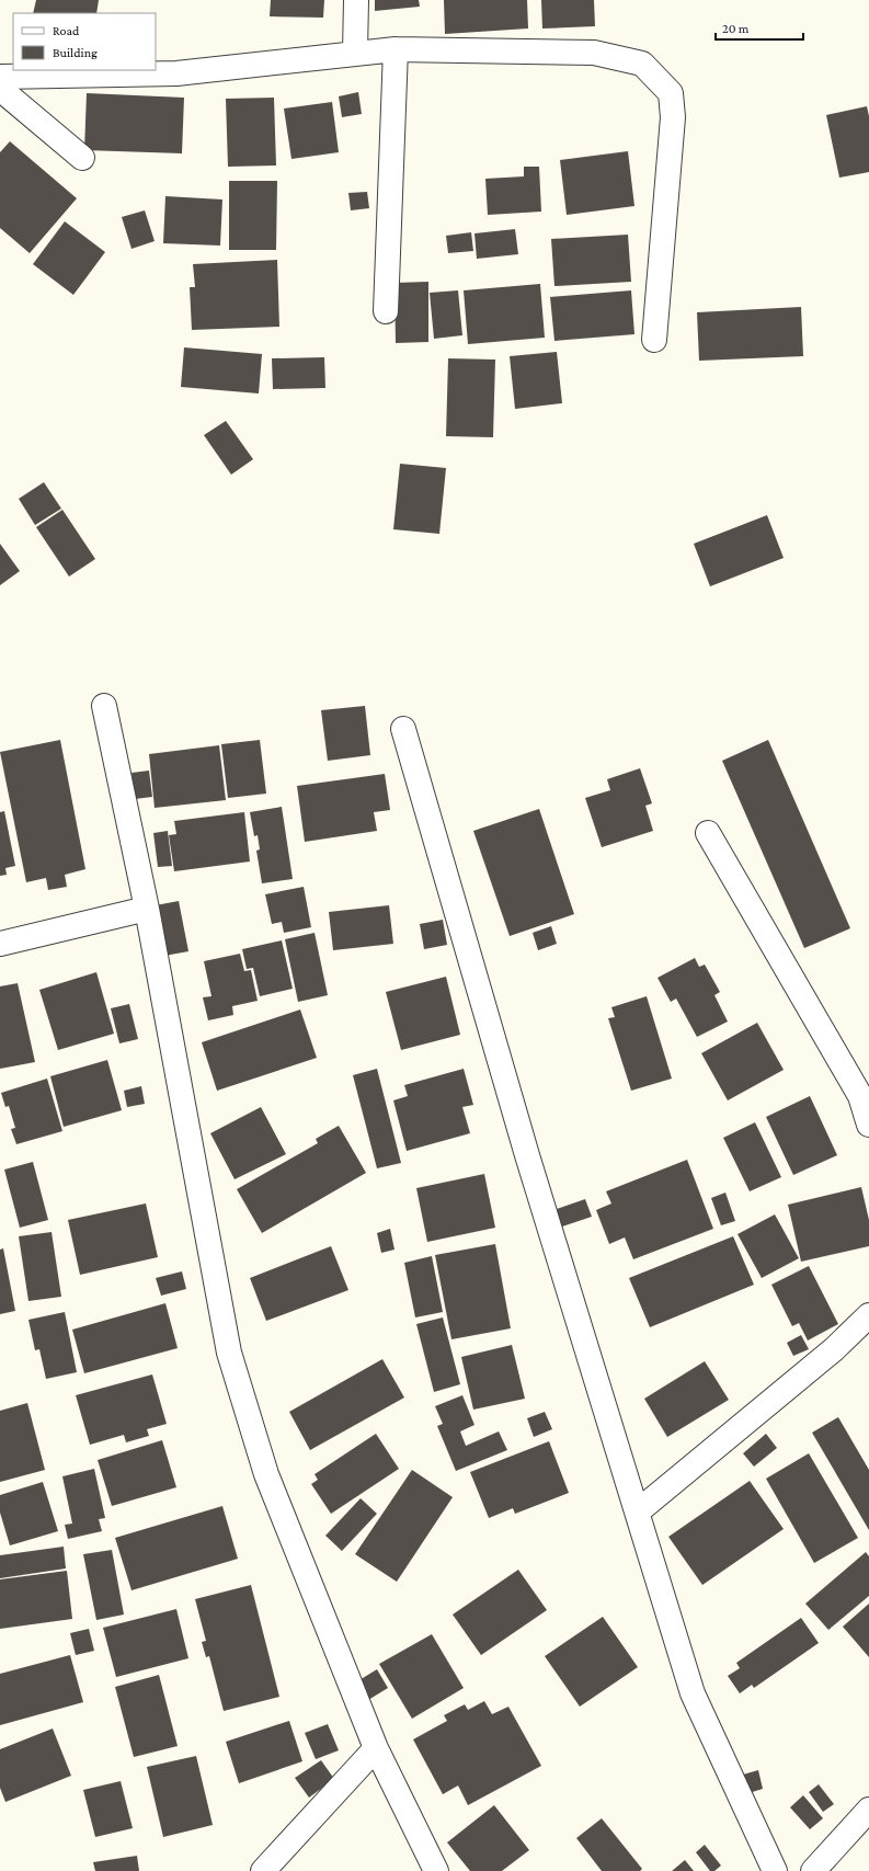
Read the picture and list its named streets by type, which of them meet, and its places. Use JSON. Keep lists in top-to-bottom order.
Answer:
{
  "legend": ["Road", "Building"],
  "scale_bar": "20 m"
}
